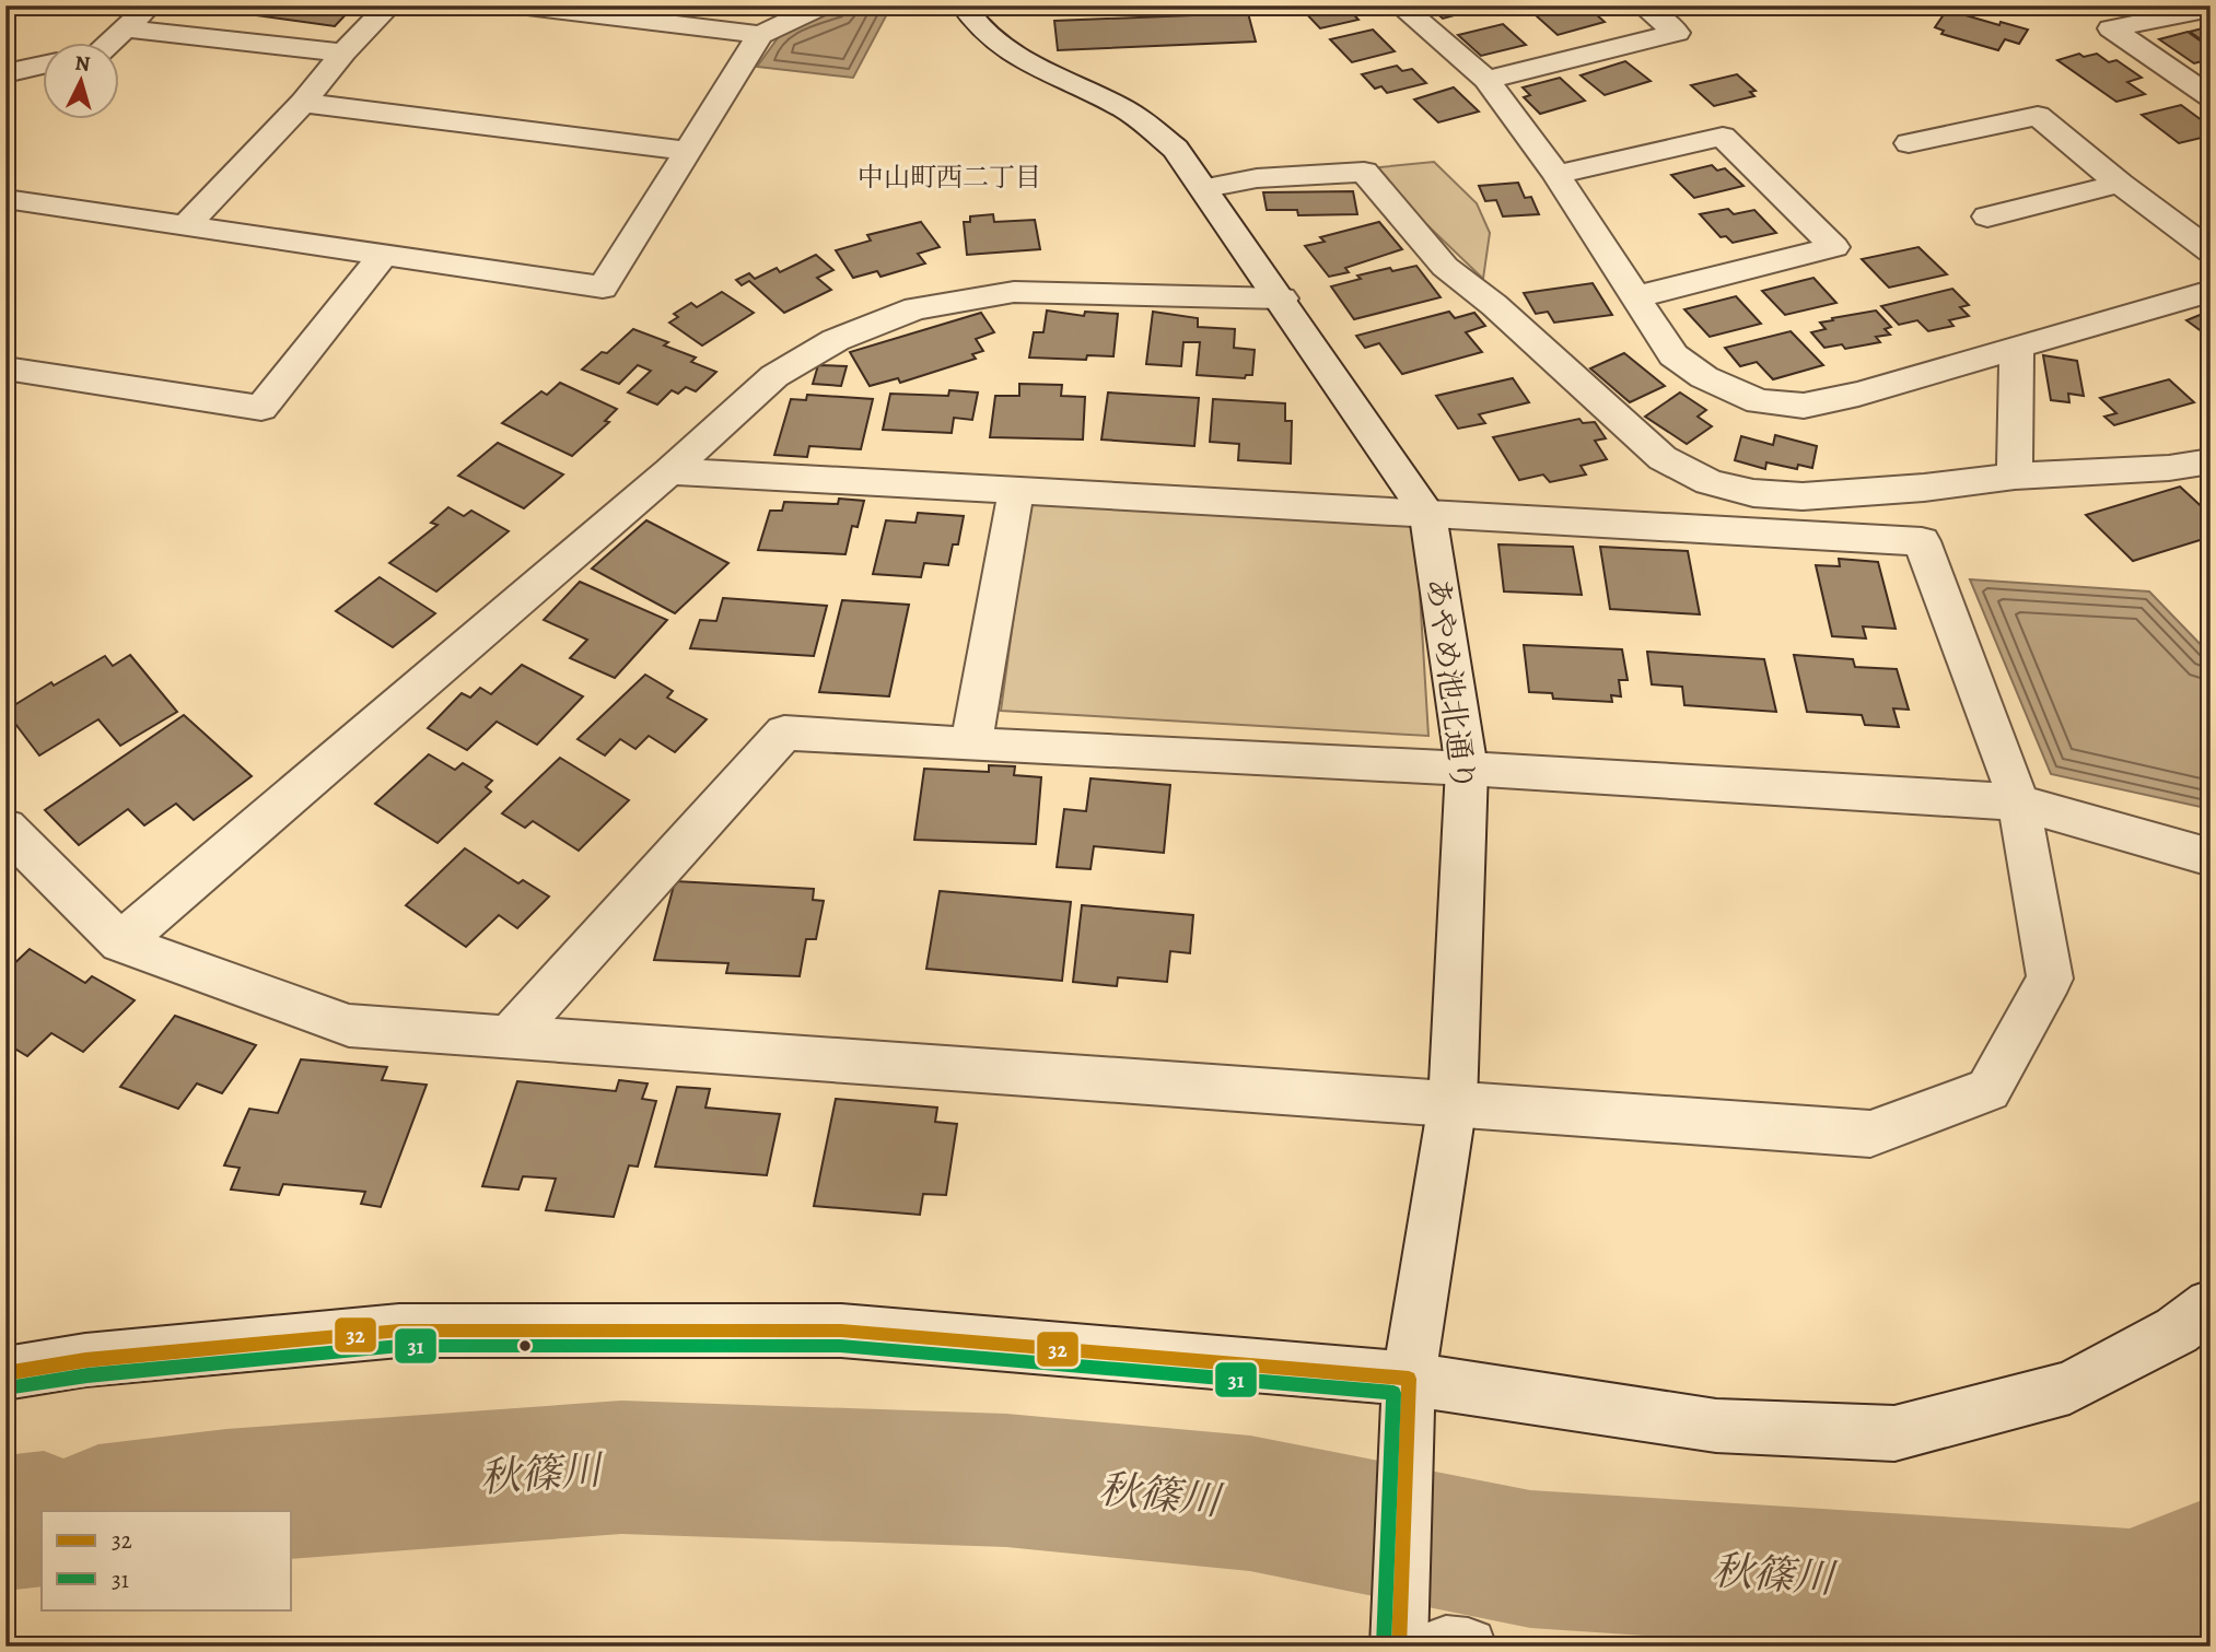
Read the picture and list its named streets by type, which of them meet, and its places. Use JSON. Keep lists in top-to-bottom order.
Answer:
{
  "streets": {
    "street": ["あやめ池北通り"]
  },
  "districts": ["中山町西二丁目"],
  "water": ["秋篠川"],
  "lines": ["transit line 32", "transit line 31"],
  "legend": ["32", "31"],
  "north": "top"
}
